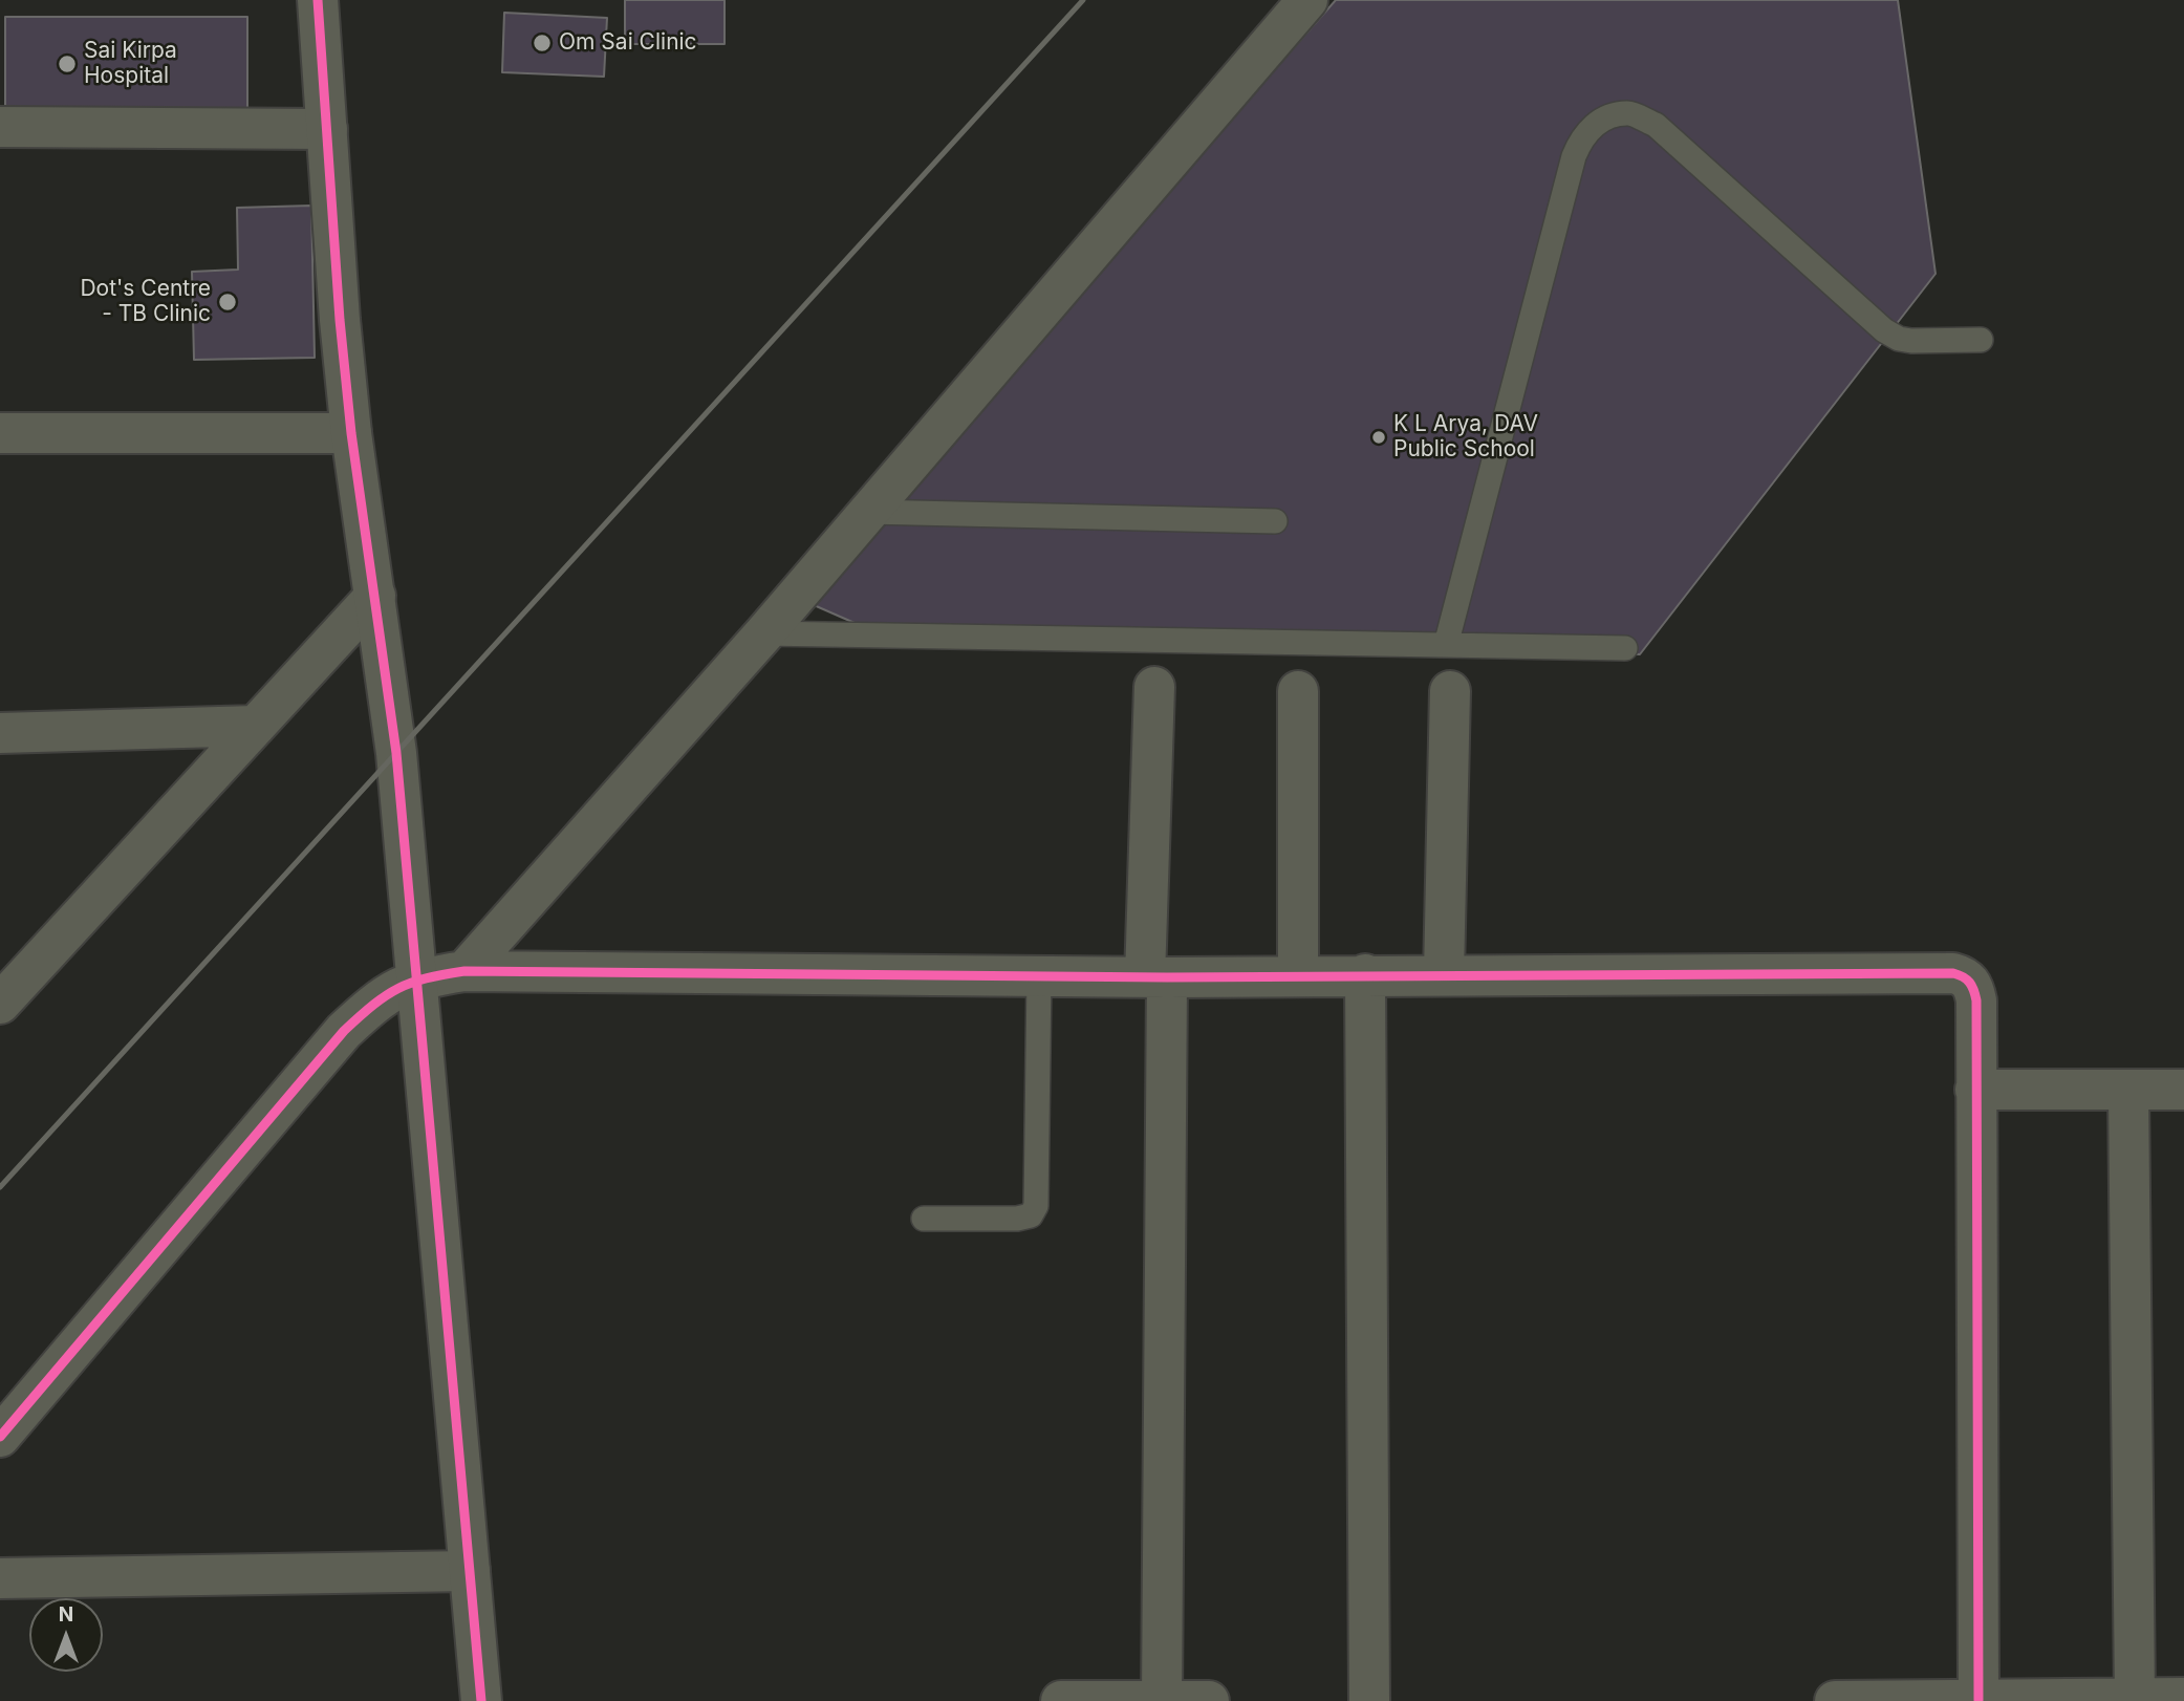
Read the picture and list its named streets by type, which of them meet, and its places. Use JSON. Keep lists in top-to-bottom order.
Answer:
{
  "places": [
    "Om Sai Clinic",
    "Sai Kirpa Hospital",
    "Dot's Centre - TB Clinic",
    "K L Arya, DAV Public School"
  ],
  "north": "top"
}
